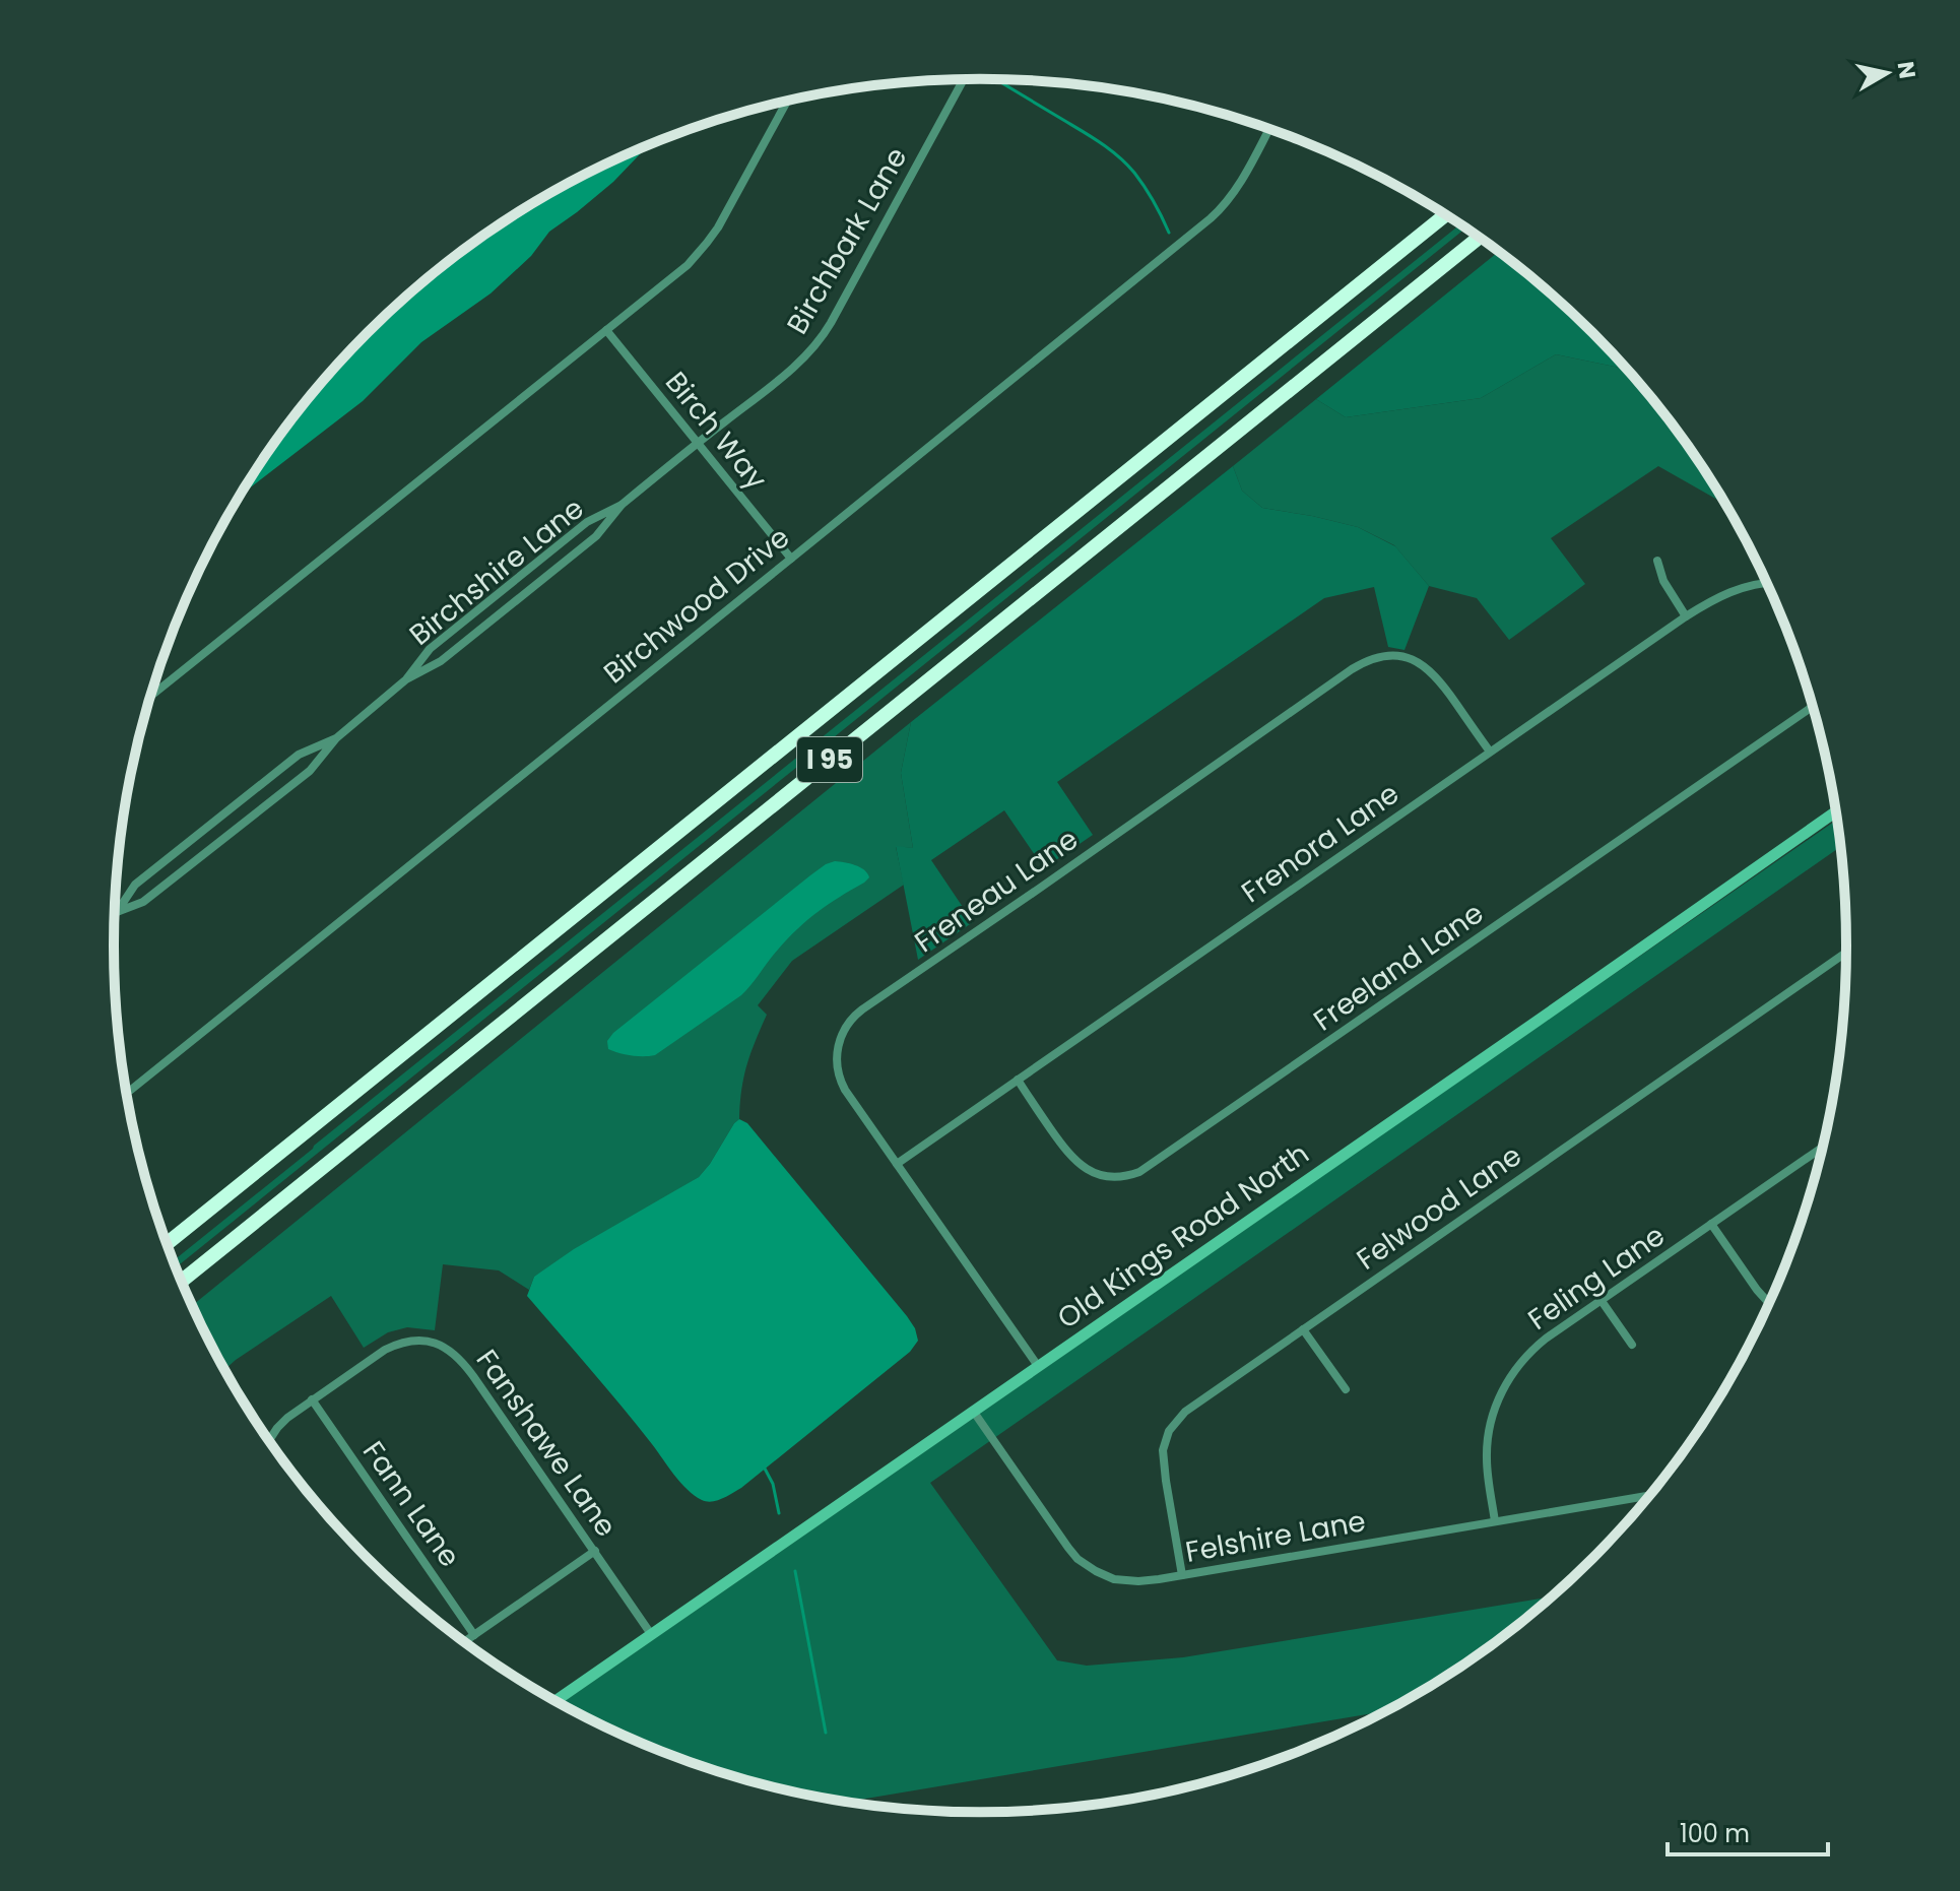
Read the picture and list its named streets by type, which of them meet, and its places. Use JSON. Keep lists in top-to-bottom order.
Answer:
{
  "streets": {
    "highway": ["I 95"],
    "street": [
      "Birchbark Lane",
      "Birch Way",
      "Birchshire Lane",
      "Birchwood Drive",
      "Frenora Lane",
      "Freneau Lane",
      "Freeland Lane",
      "Felwood Lane",
      "Old Kings Road North",
      "Feling Lane",
      "Fanshawe Lane",
      "Fann Lane",
      "Felshire Lane"
    ]
  },
  "crossings": [
    ["Birchbark Lane", "Birch Way"],
    ["Birchbark Lane", "Birchshire Lane"],
    ["Birch Way", "Birchshire Lane"],
    ["Birch Way", "Birchwood Drive"],
    ["Frenora Lane", "Freneau Lane"],
    ["Frenora Lane", "Freeland Lane"],
    ["Freneau Lane", "Old Kings Road North"],
    ["Felwood Lane", "Felshire Lane"],
    ["Old Kings Road North", "Fanshawe Lane"],
    ["Old Kings Road North", "Felshire Lane"],
    ["Feling Lane", "Felshire Lane"],
    ["Fanshawe Lane", "Fann Lane"]
  ],
  "scale_bar": "100 m",
  "north": "right"
}
